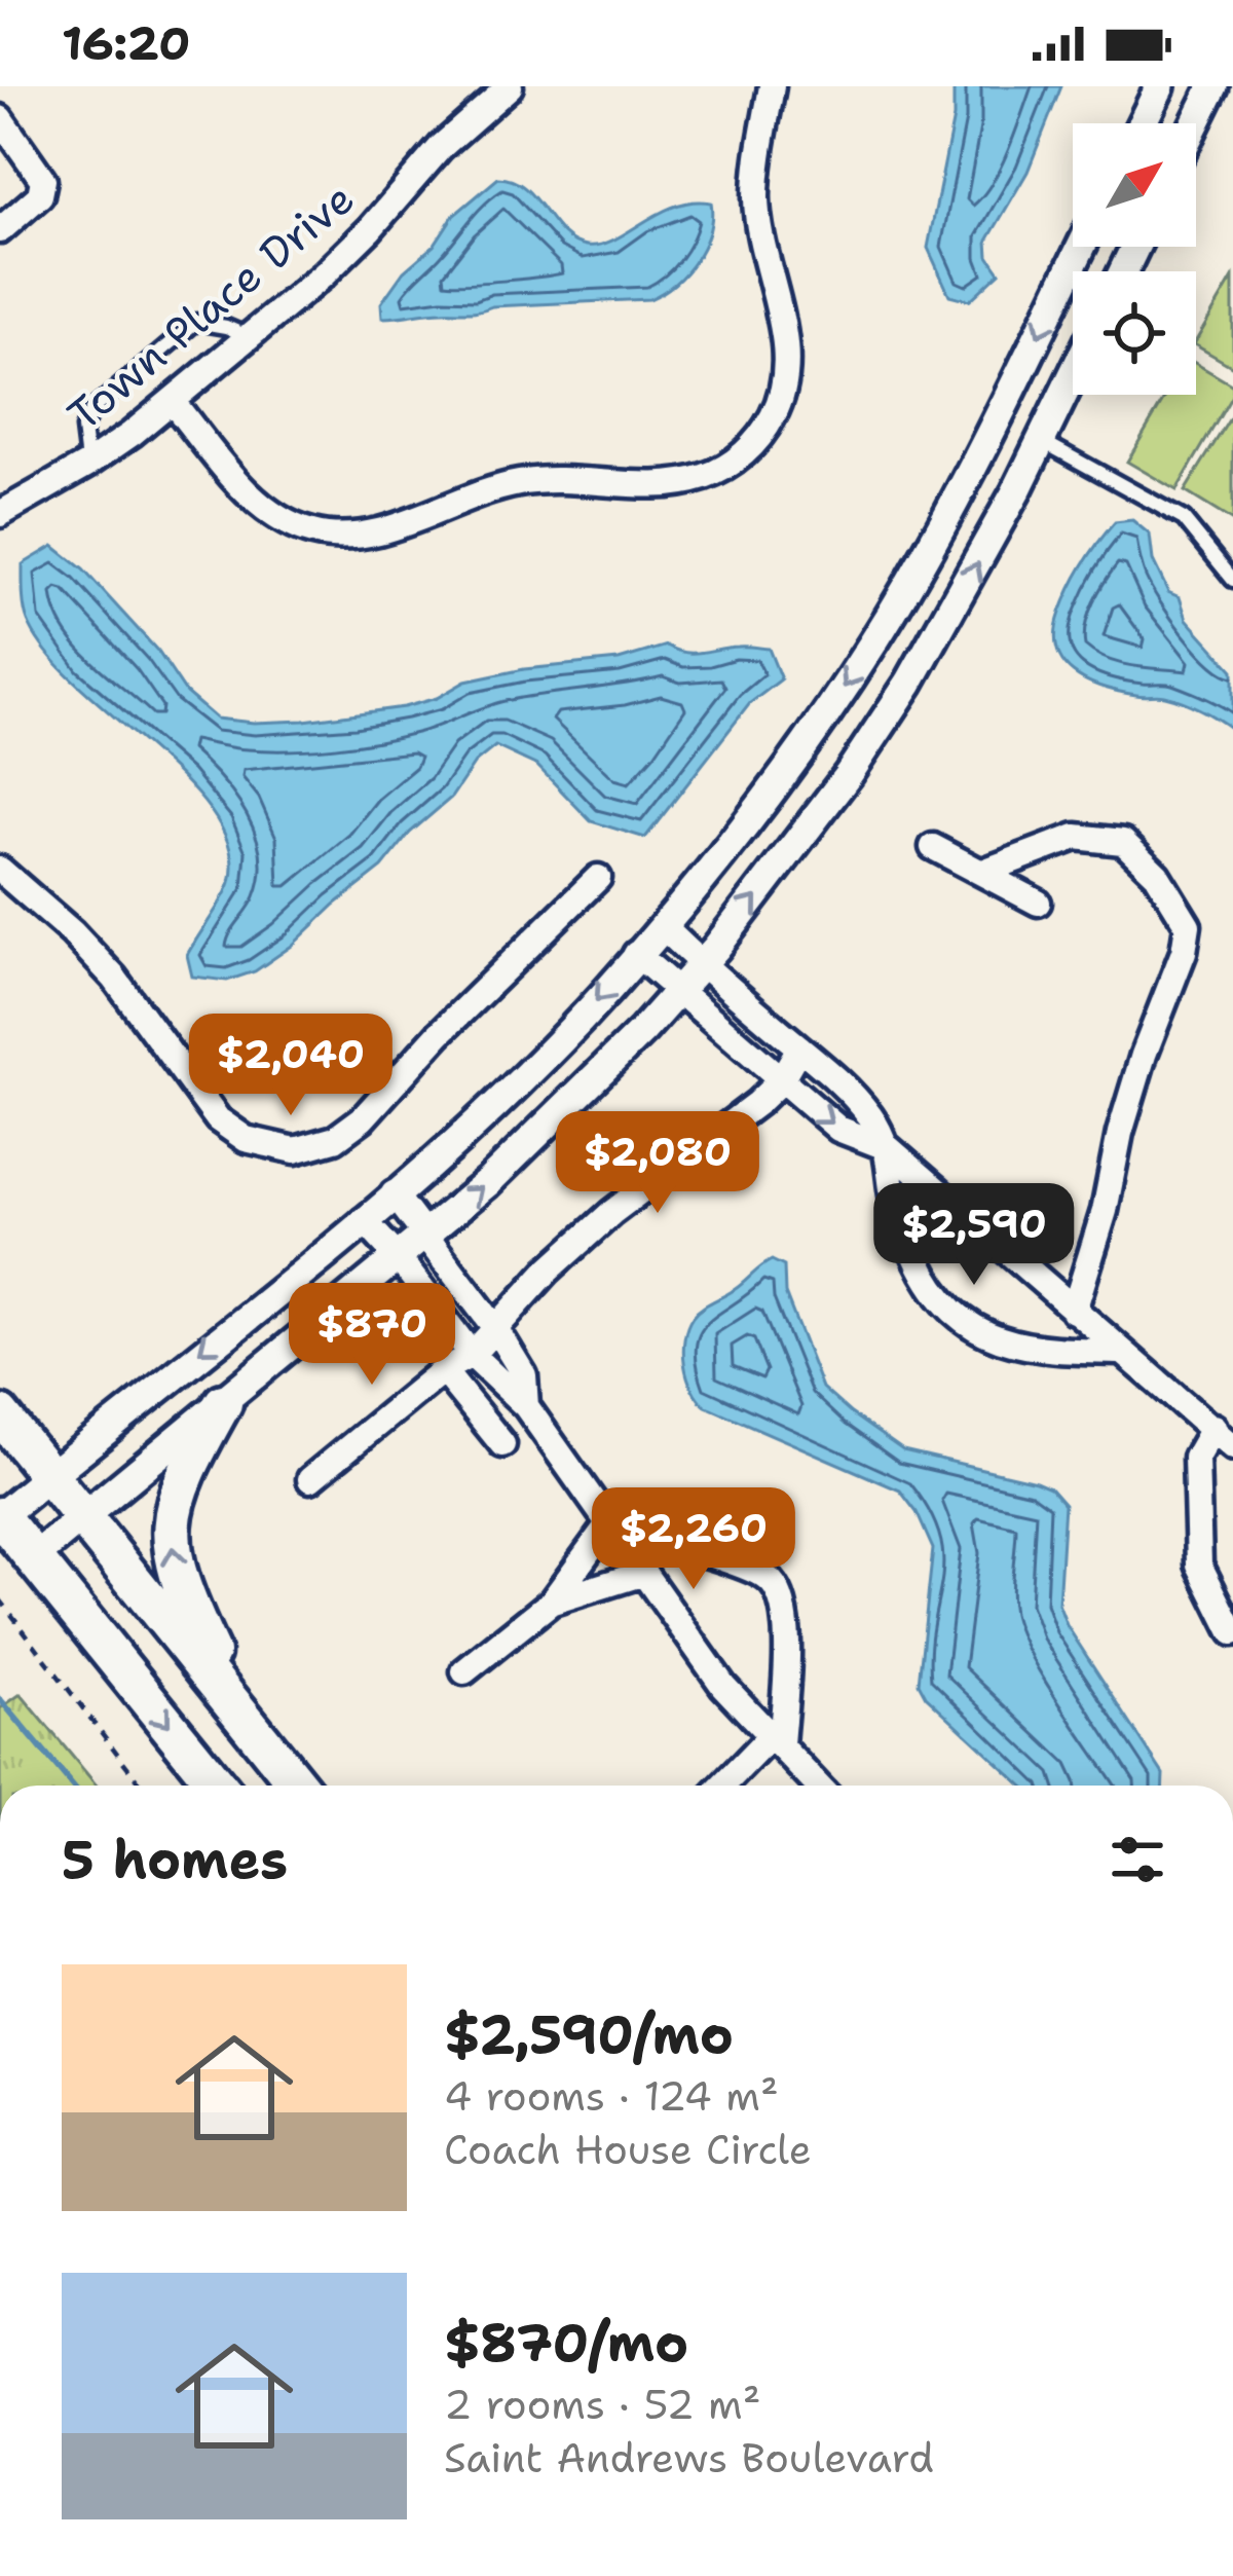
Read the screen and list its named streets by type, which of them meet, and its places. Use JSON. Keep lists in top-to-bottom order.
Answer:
{
  "streets": {
    "street": ["Town Place Drive"]
  },
  "north": "top right",
  "page": {
    "status": "16:20",
    "price": [
      "$2,040",
      "$2,080",
      "$2,590",
      "$870",
      "$2,260"
    ],
    "heading": "5 homes",
    "list": [
      {
        "name": "$2,590/mo",
        "note": "4 rooms · 124 m² · Coach House Circle"
      },
      {
        "name": "$870/mo",
        "note": "2 rooms · 52 m² · Saint Andrews Boulevard"
      }
    ]
  }
}
